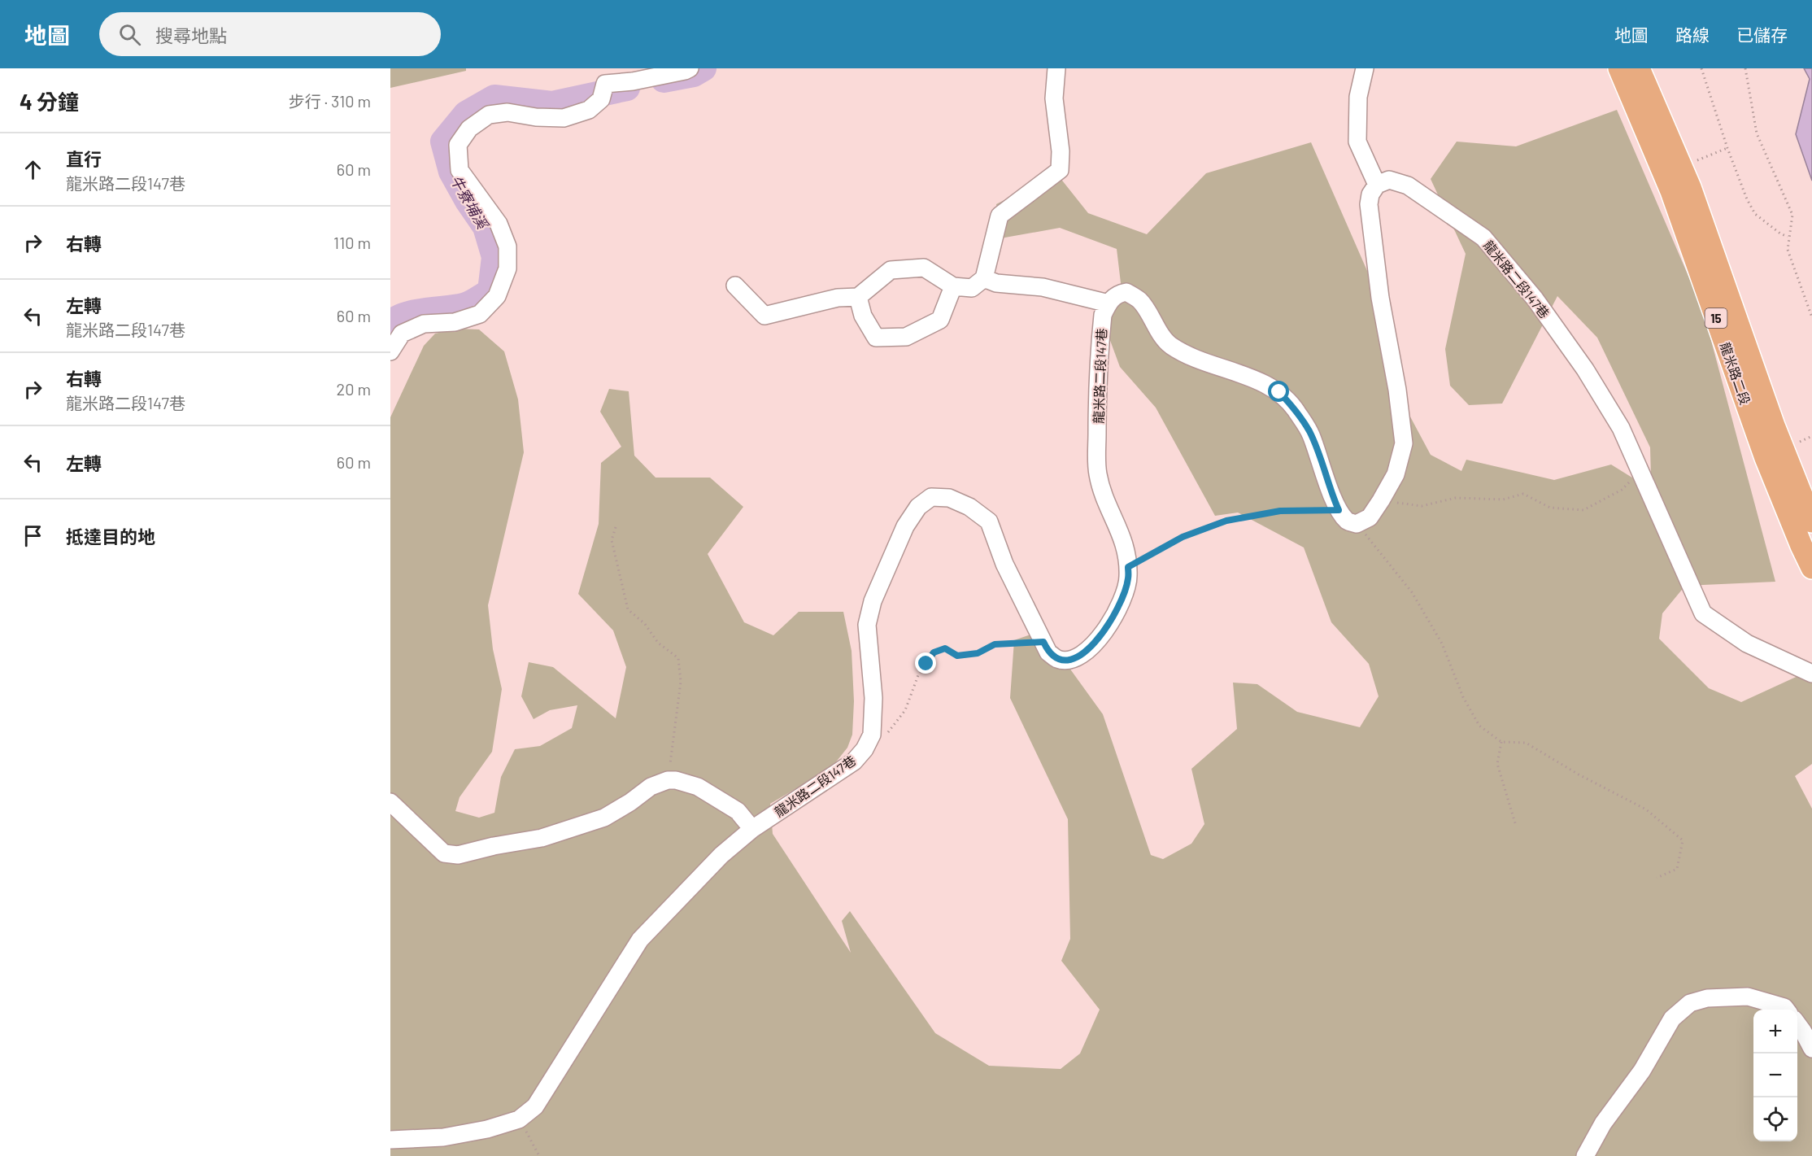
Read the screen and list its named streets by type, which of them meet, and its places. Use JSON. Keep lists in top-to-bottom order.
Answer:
{
  "streets": {
    "main road": ["15", "龍米路二段"],
    "street": ["龍米路二段147巷"]
  },
  "water": ["牛寮埔溪"],
  "page": {
    "header": "地圖",
    "search": "搜尋地點",
    "nav": ["地圖", "路線", "已儲存"],
    "heading": ["4 分鐘", "步行 · 310 m"],
    "list": [
      ["直行", "龍米路二段147巷", "60 m"],
      ["右轉", "110 m"],
      ["左轉", "龍米路二段147巷", "60 m"],
      ["右轉", "龍米路二段147巷", "20 m"],
      ["左轉", "60 m"],
      "抵達目的地"
    ],
    "map_buttons": ["+", "−"]
  }
}
